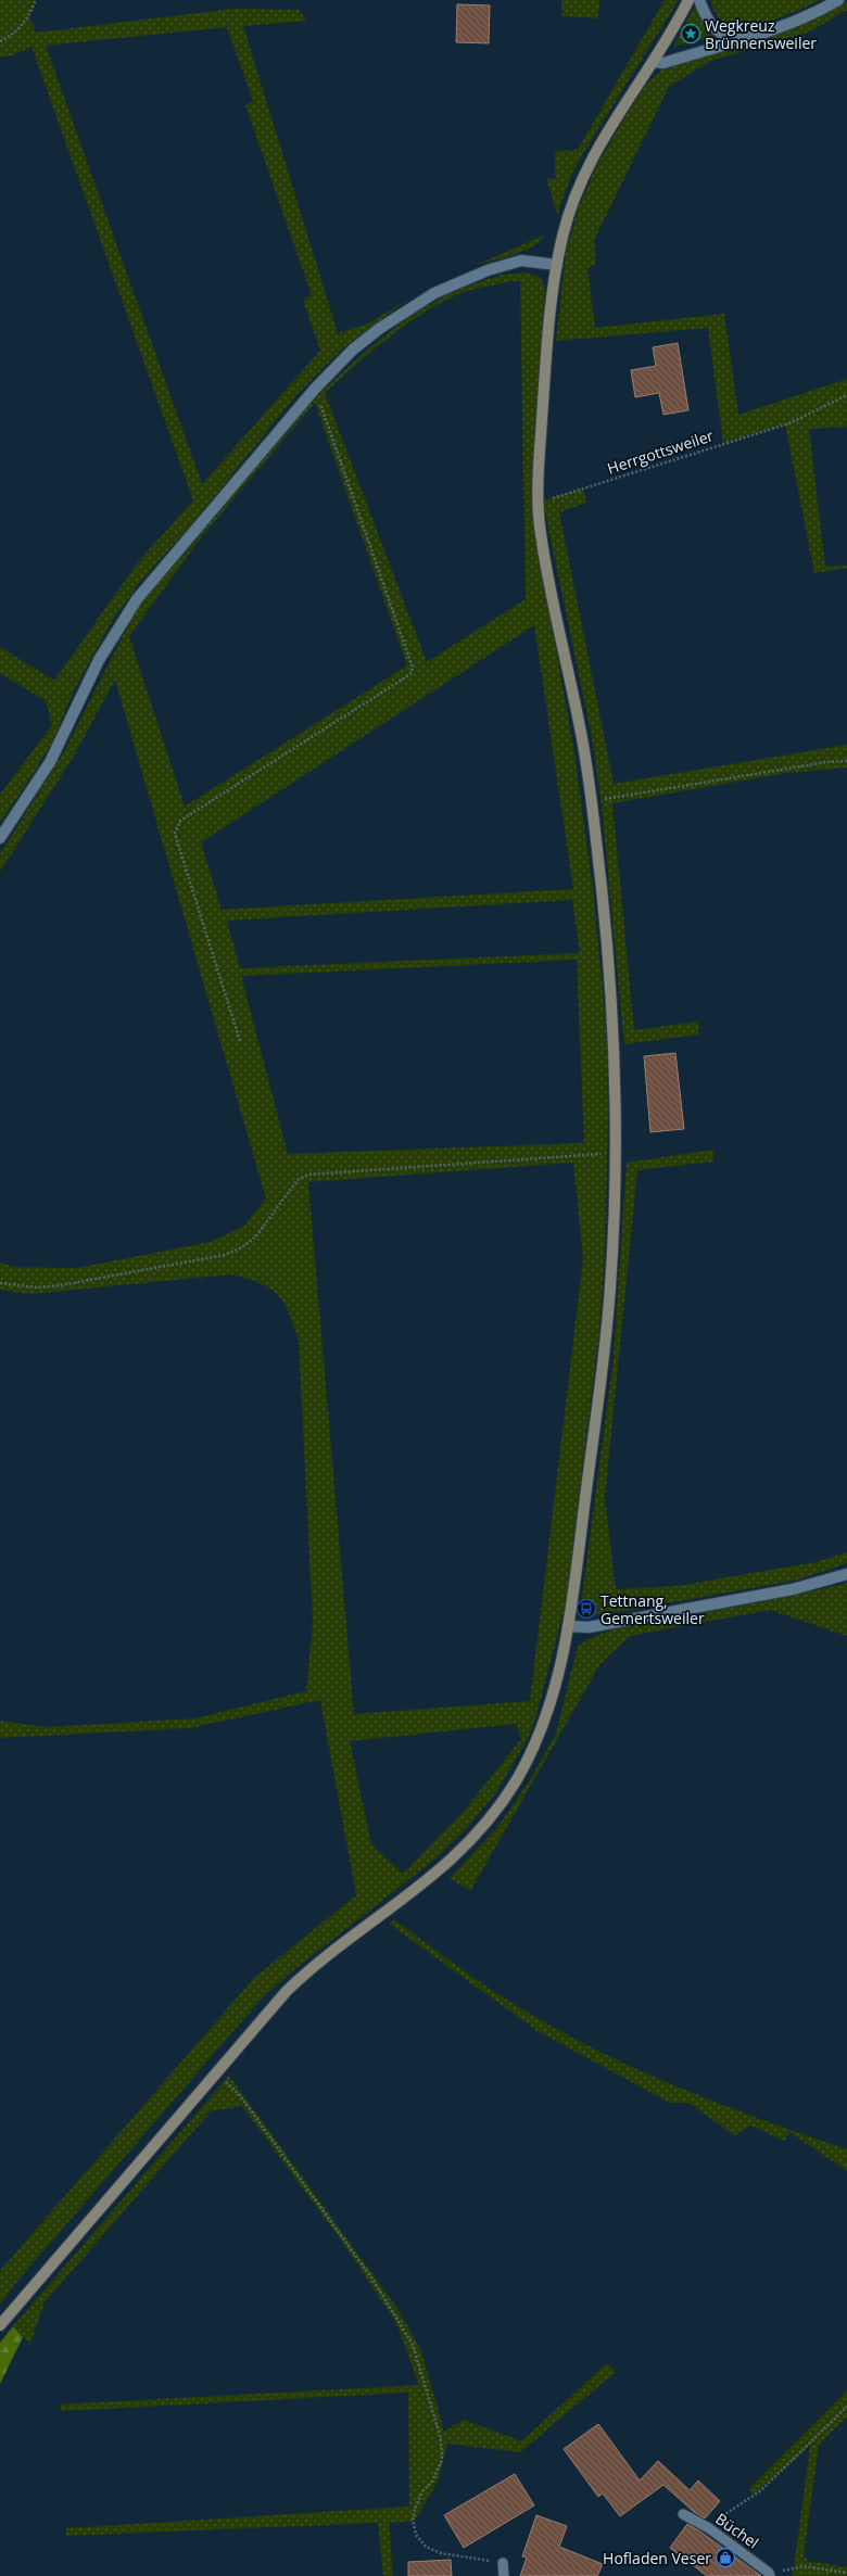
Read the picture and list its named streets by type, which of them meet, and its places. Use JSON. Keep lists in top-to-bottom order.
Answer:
{
  "streets": {
    "lane": ["Büchel"],
    "path": ["Herrgottsweiler"]
  },
  "places": {
    "place": ["Wegkreuz Brünnensweiler"],
    "bus stop": ["Tettnang, Gemertsweiler"],
    "shop": ["Hofladen Veser"]
  }
}
